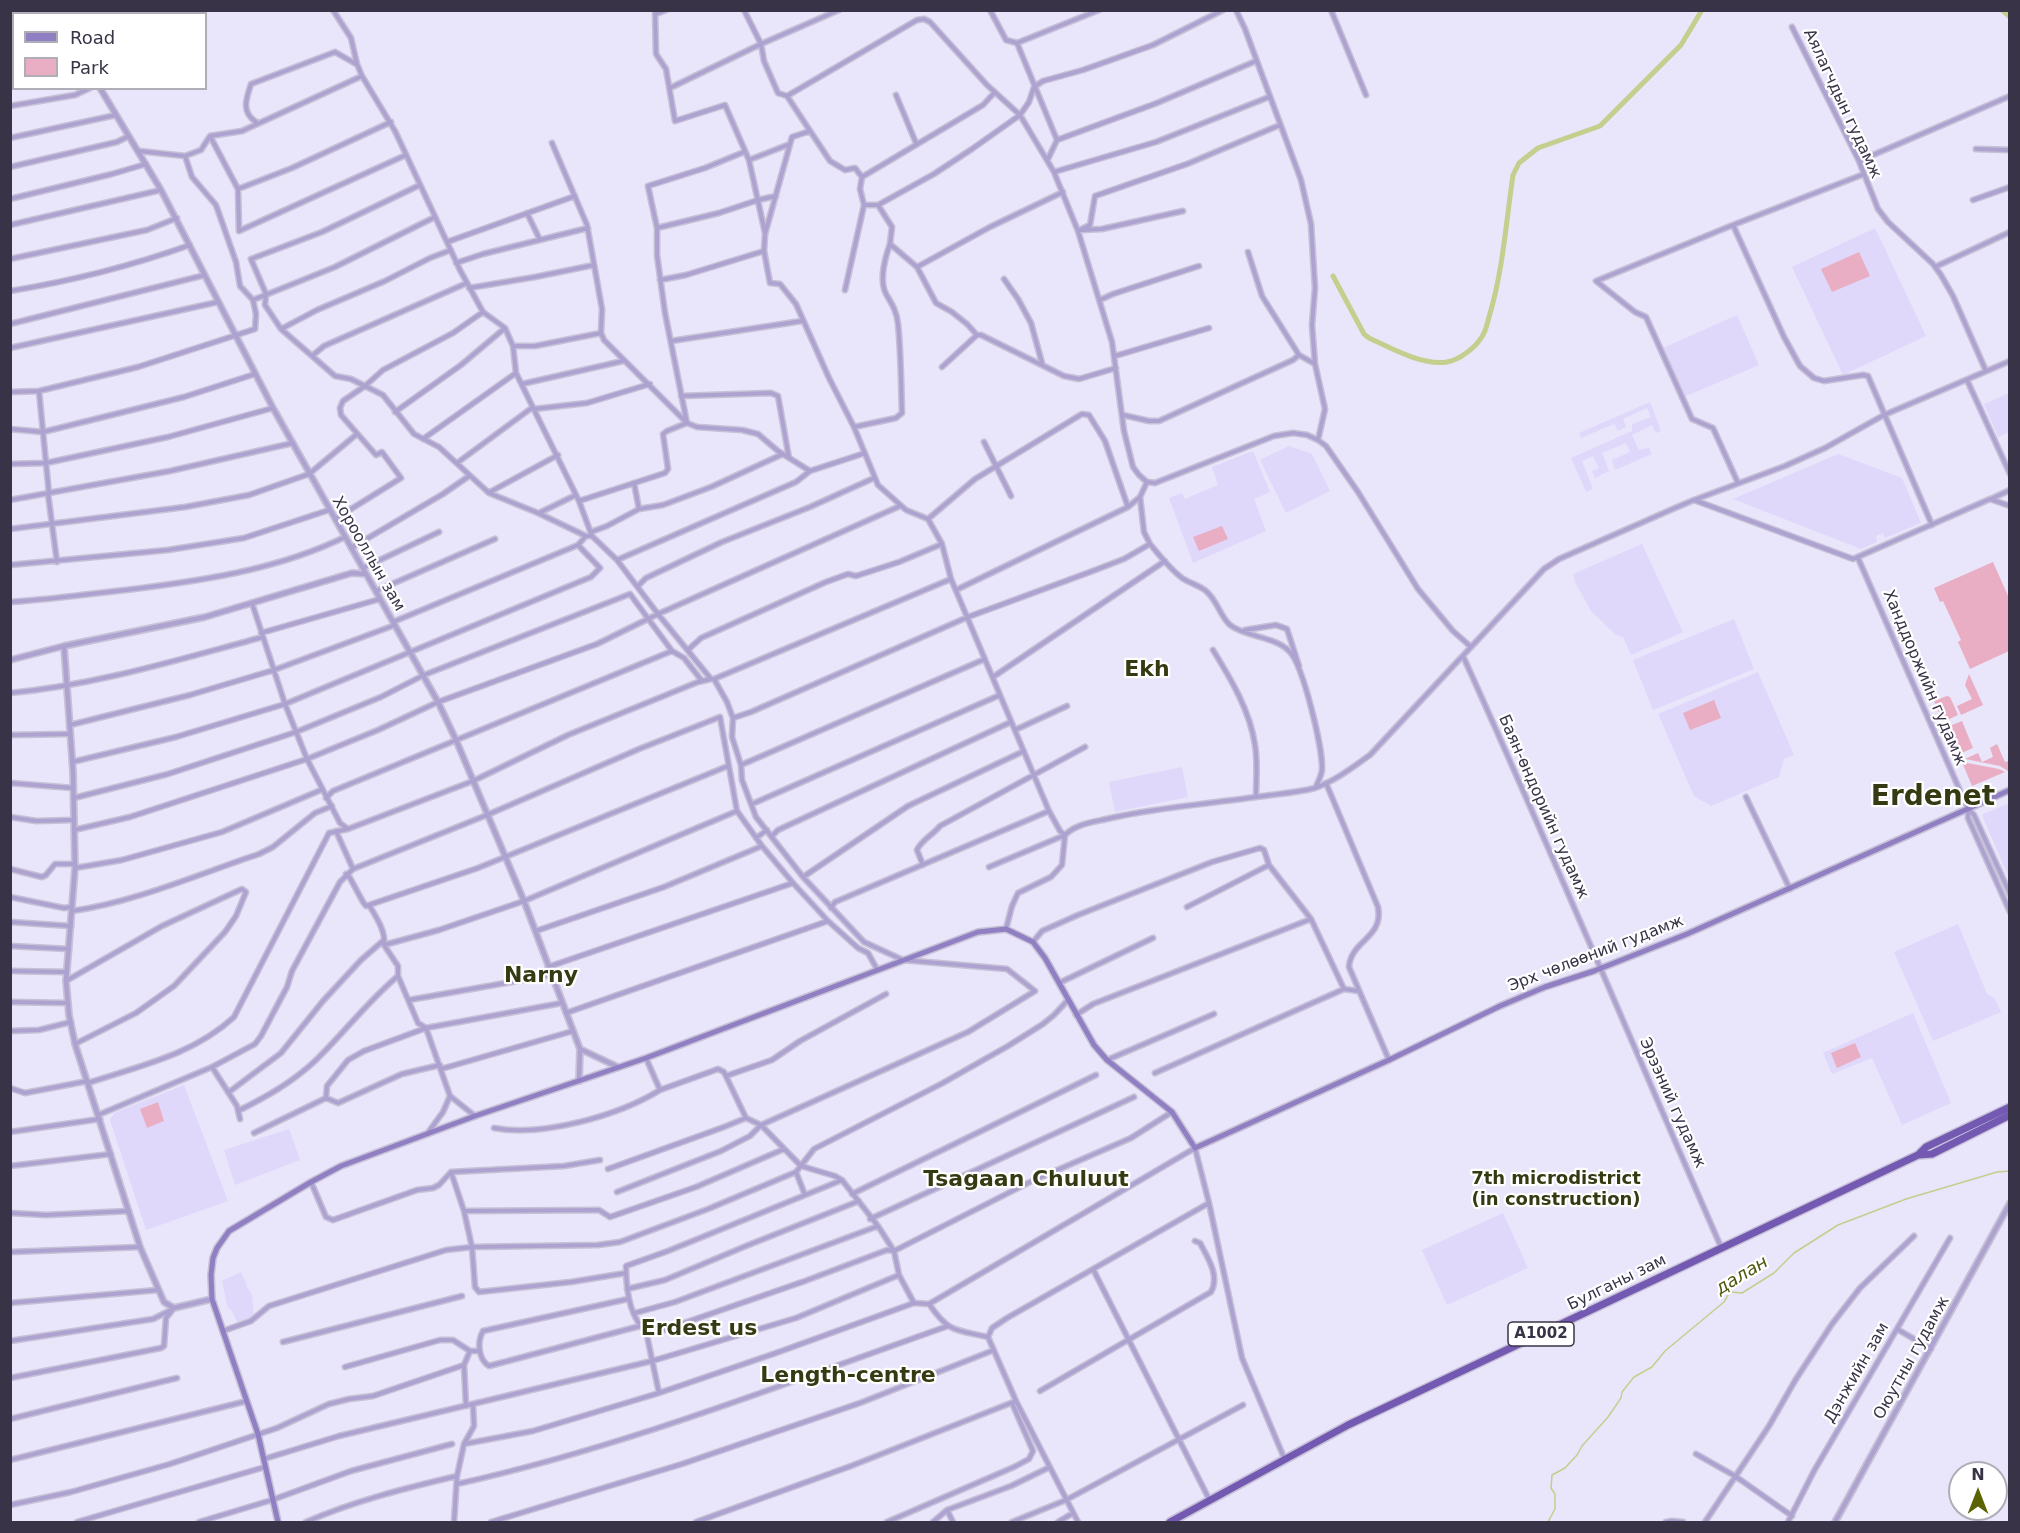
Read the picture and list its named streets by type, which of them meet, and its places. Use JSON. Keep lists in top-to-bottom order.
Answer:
{
  "streets": {
    "highway": ["Булганы зам", "A1002"],
    "main road": ["Эрх чөлөөний гудамж"],
    "street": [
      "Аялагчдын гудамж",
      "Хорооллын зам",
      "Ханддоржийн гудамж",
      "Баян-өндорийн гудамж",
      "Эрээний гудамж",
      "Оюутны гудамж",
      "Дэнжийн зам"
    ]
  },
  "crossings": [
    ["Ханддоржийн гудамж", "Эрх чөлөөний гудамж"],
    ["Баян-өндорийн гудамж", "Эрх чөлөөний гудамж"],
    ["Баян-өндорийн гудамж", "Эрээний гудамж"],
    ["Эрх чөлөөний гудамж", "Эрээний гудамж"],
    ["Эрээний гудамж", "Булганы зам"]
  ],
  "districts": [
    "Ekh",
    "Erdenet",
    "Narny",
    "7th microdistrict (in construction)",
    "Tsagaan Chuluut",
    "Erdest us",
    "Length-centre"
  ],
  "water": ["далан"],
  "legend": ["Road", "Park"],
  "north": "top"
}
